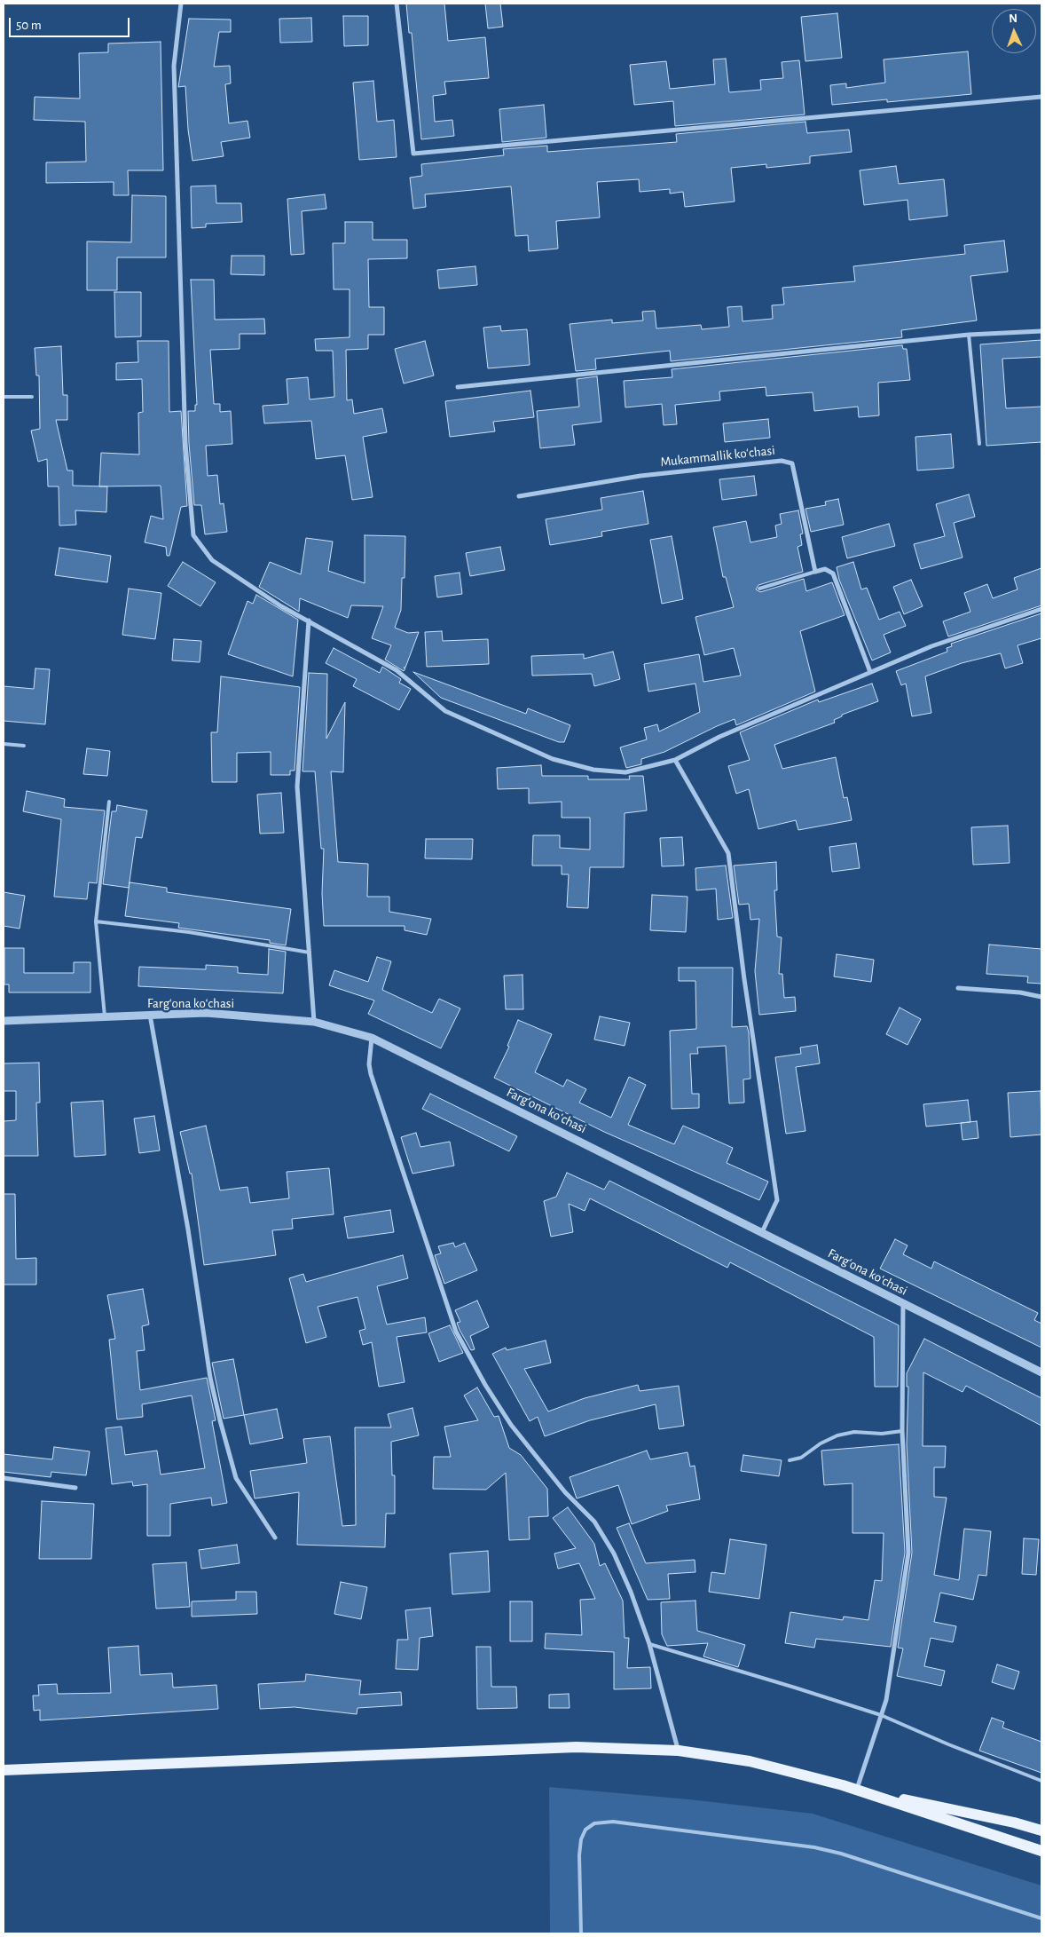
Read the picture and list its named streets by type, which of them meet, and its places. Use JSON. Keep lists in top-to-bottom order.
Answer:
{
  "streets": {
    "street": ["Mukammallik koʻchasi", "Fargʻona koʻchasi"]
  },
  "scale_bar": "50 m",
  "north": "top"
}
